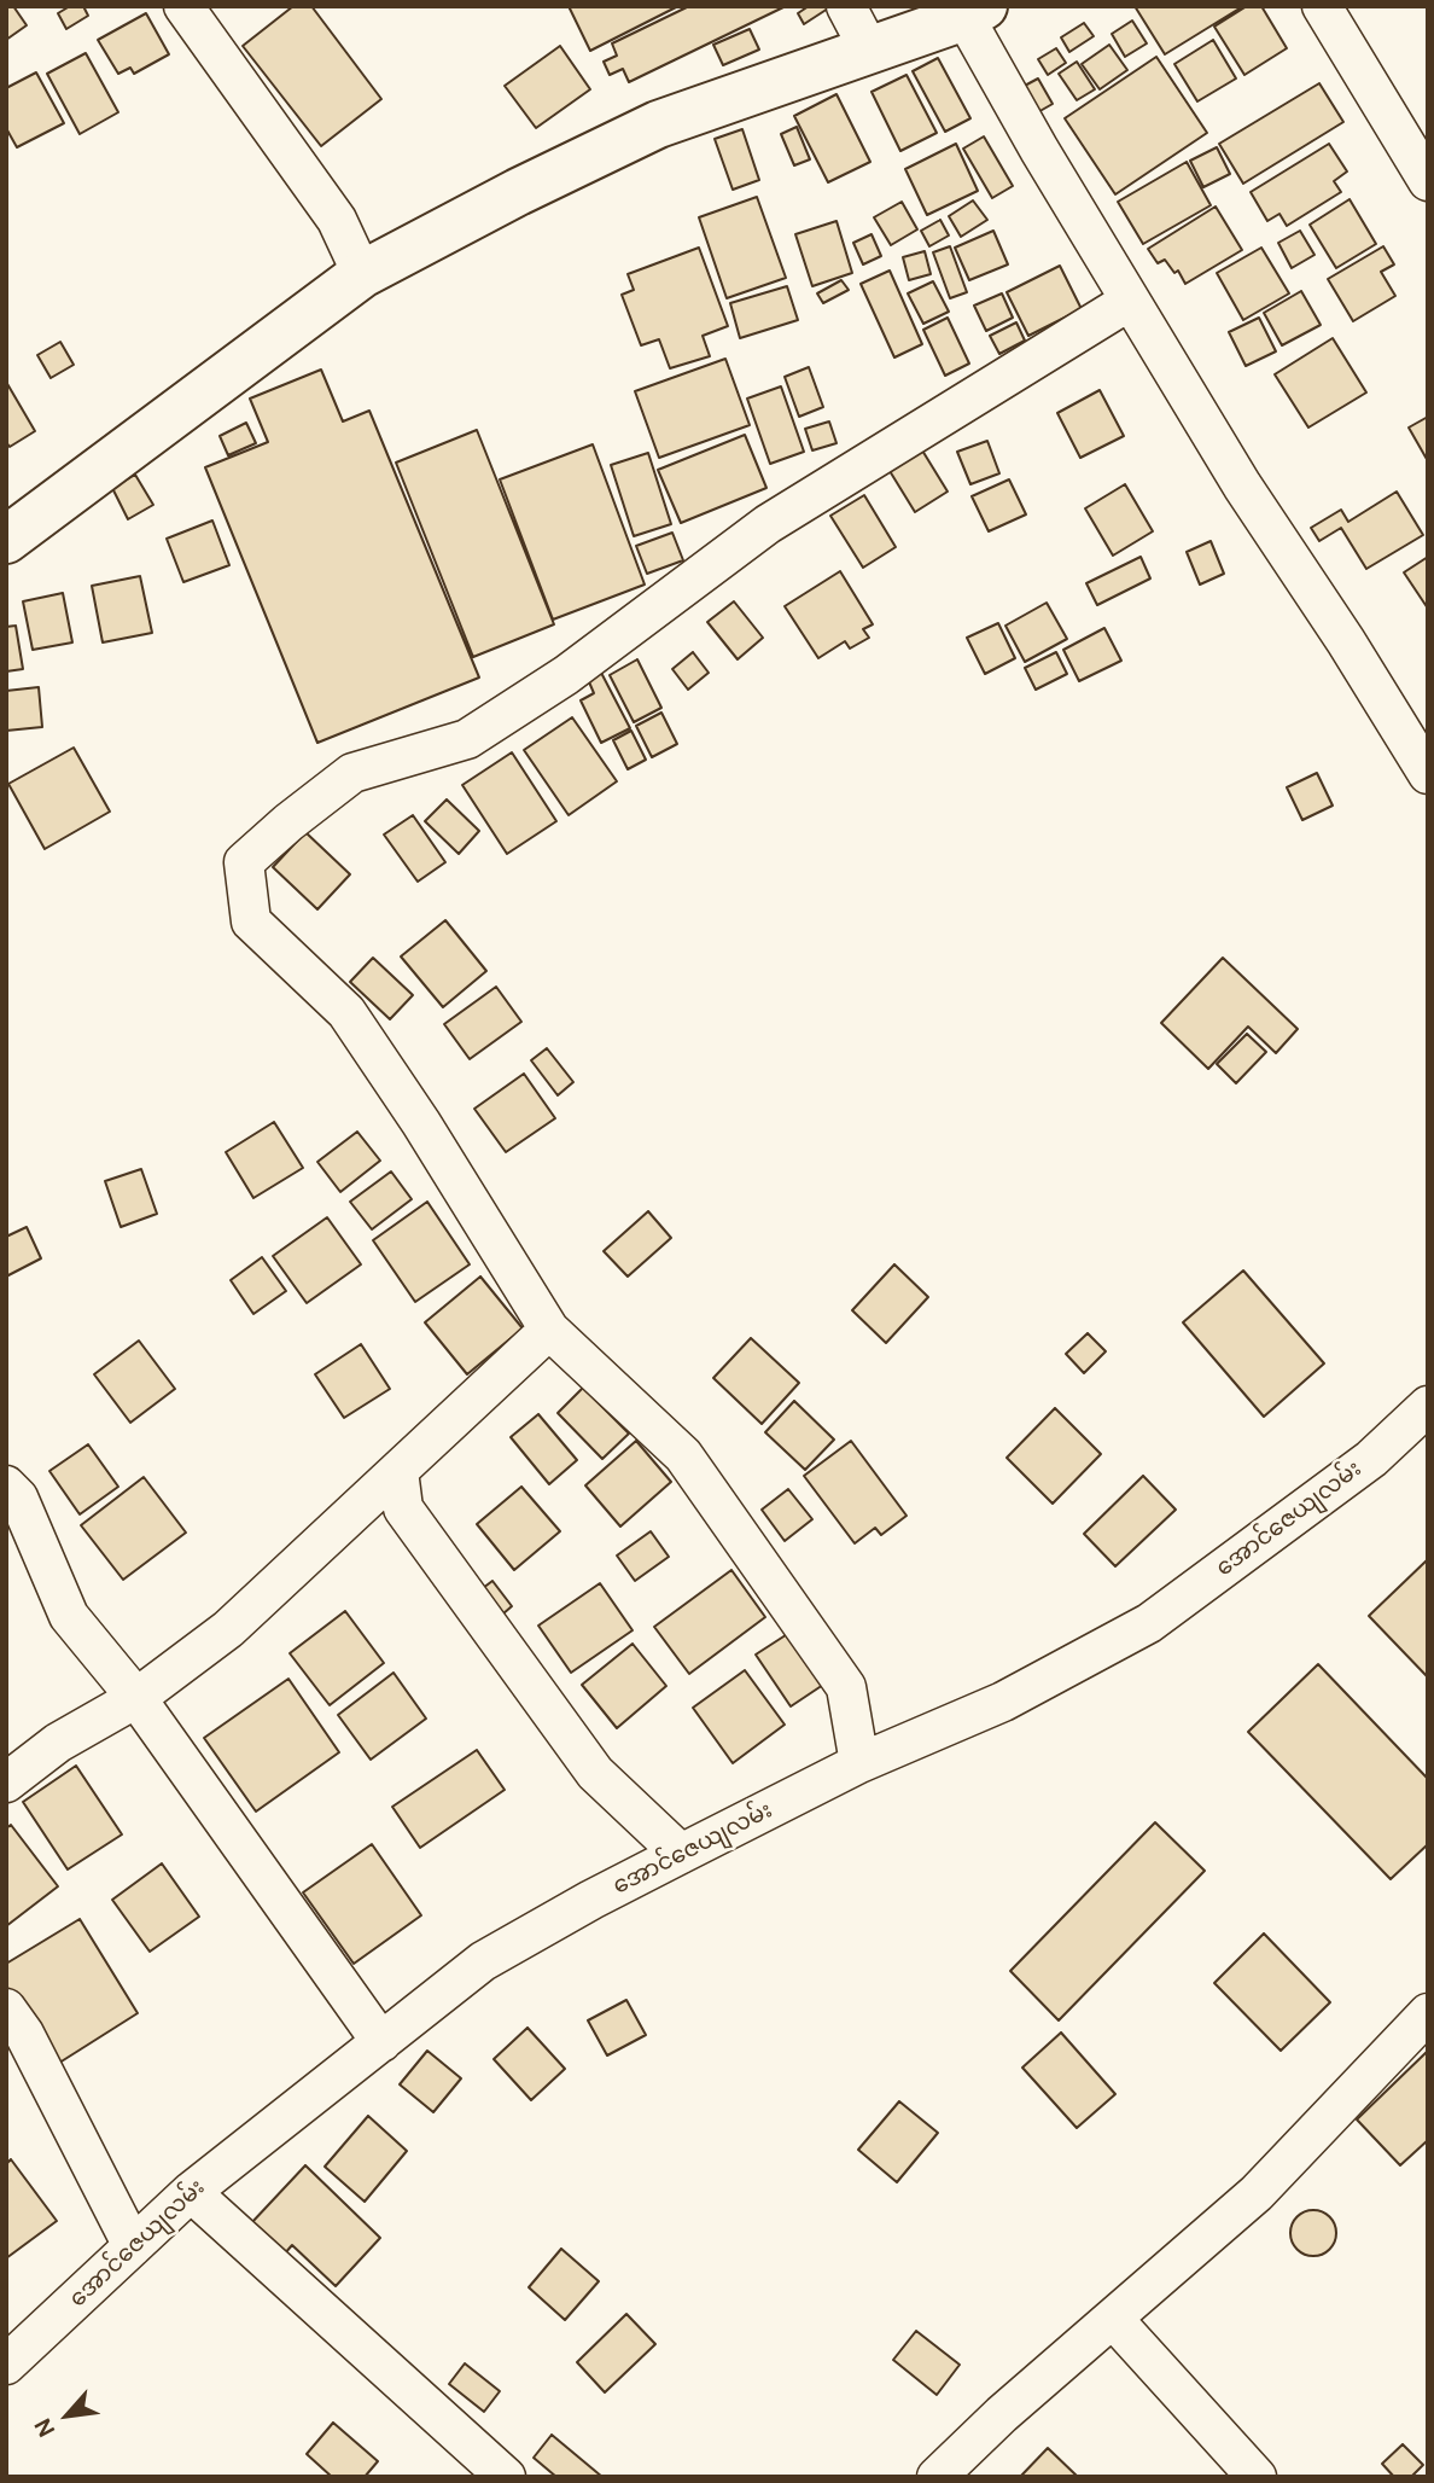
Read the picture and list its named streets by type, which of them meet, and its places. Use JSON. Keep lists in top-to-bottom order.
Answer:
{
  "streets": {
    "street": ["အောင်ဇေယျလမ်း"]
  },
  "north": "bottom left"
}
